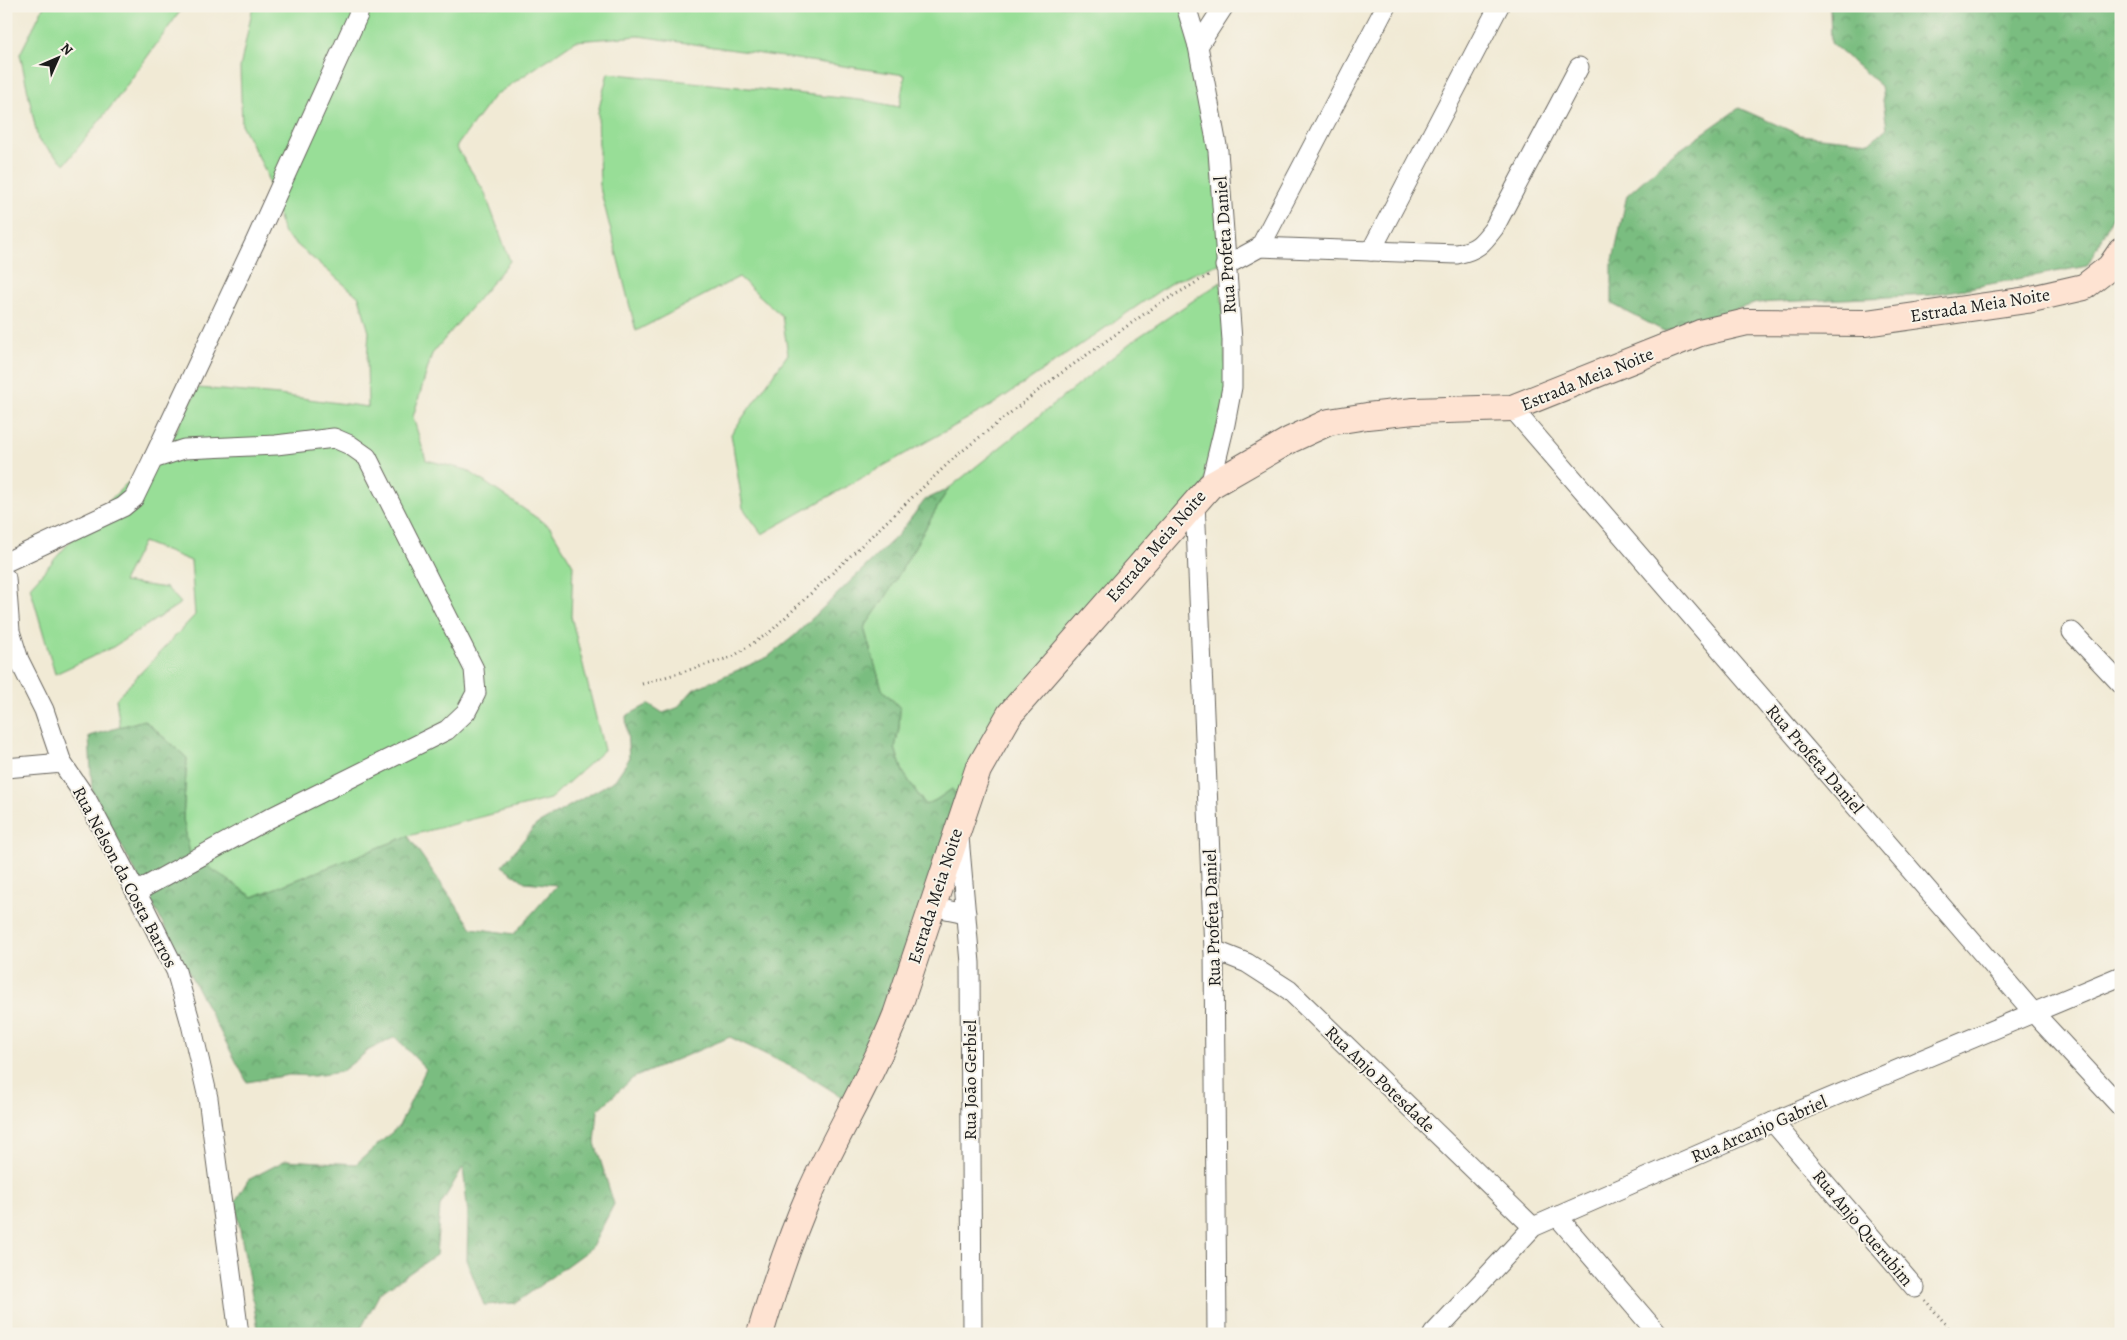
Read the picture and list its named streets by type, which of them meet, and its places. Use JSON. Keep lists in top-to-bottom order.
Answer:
{
  "streets": {
    "street": [
      "Rua Profeta Daniel",
      "Estrada Meia Noite",
      "Rua Nelson da Costa Barros",
      "Rua Anjo Potesdade",
      "Rua João Gerbiel",
      "Rua Arcanjo Gabriel",
      "Rua Anjo Querubim"
    ]
  },
  "crossings": [
    ["Rua Profeta Daniel", "Estrada Meia Noite"],
    ["Rua Profeta Daniel", "Rua Anjo Potesdade"],
    ["Rua Profeta Daniel", "Rua Arcanjo Gabriel"],
    ["Estrada Meia Noite", "Rua João Gerbiel"],
    ["Rua Anjo Potesdade", "Rua Arcanjo Gabriel"],
    ["Rua Arcanjo Gabriel", "Rua Anjo Querubim"]
  ],
  "north": "top right"
}
